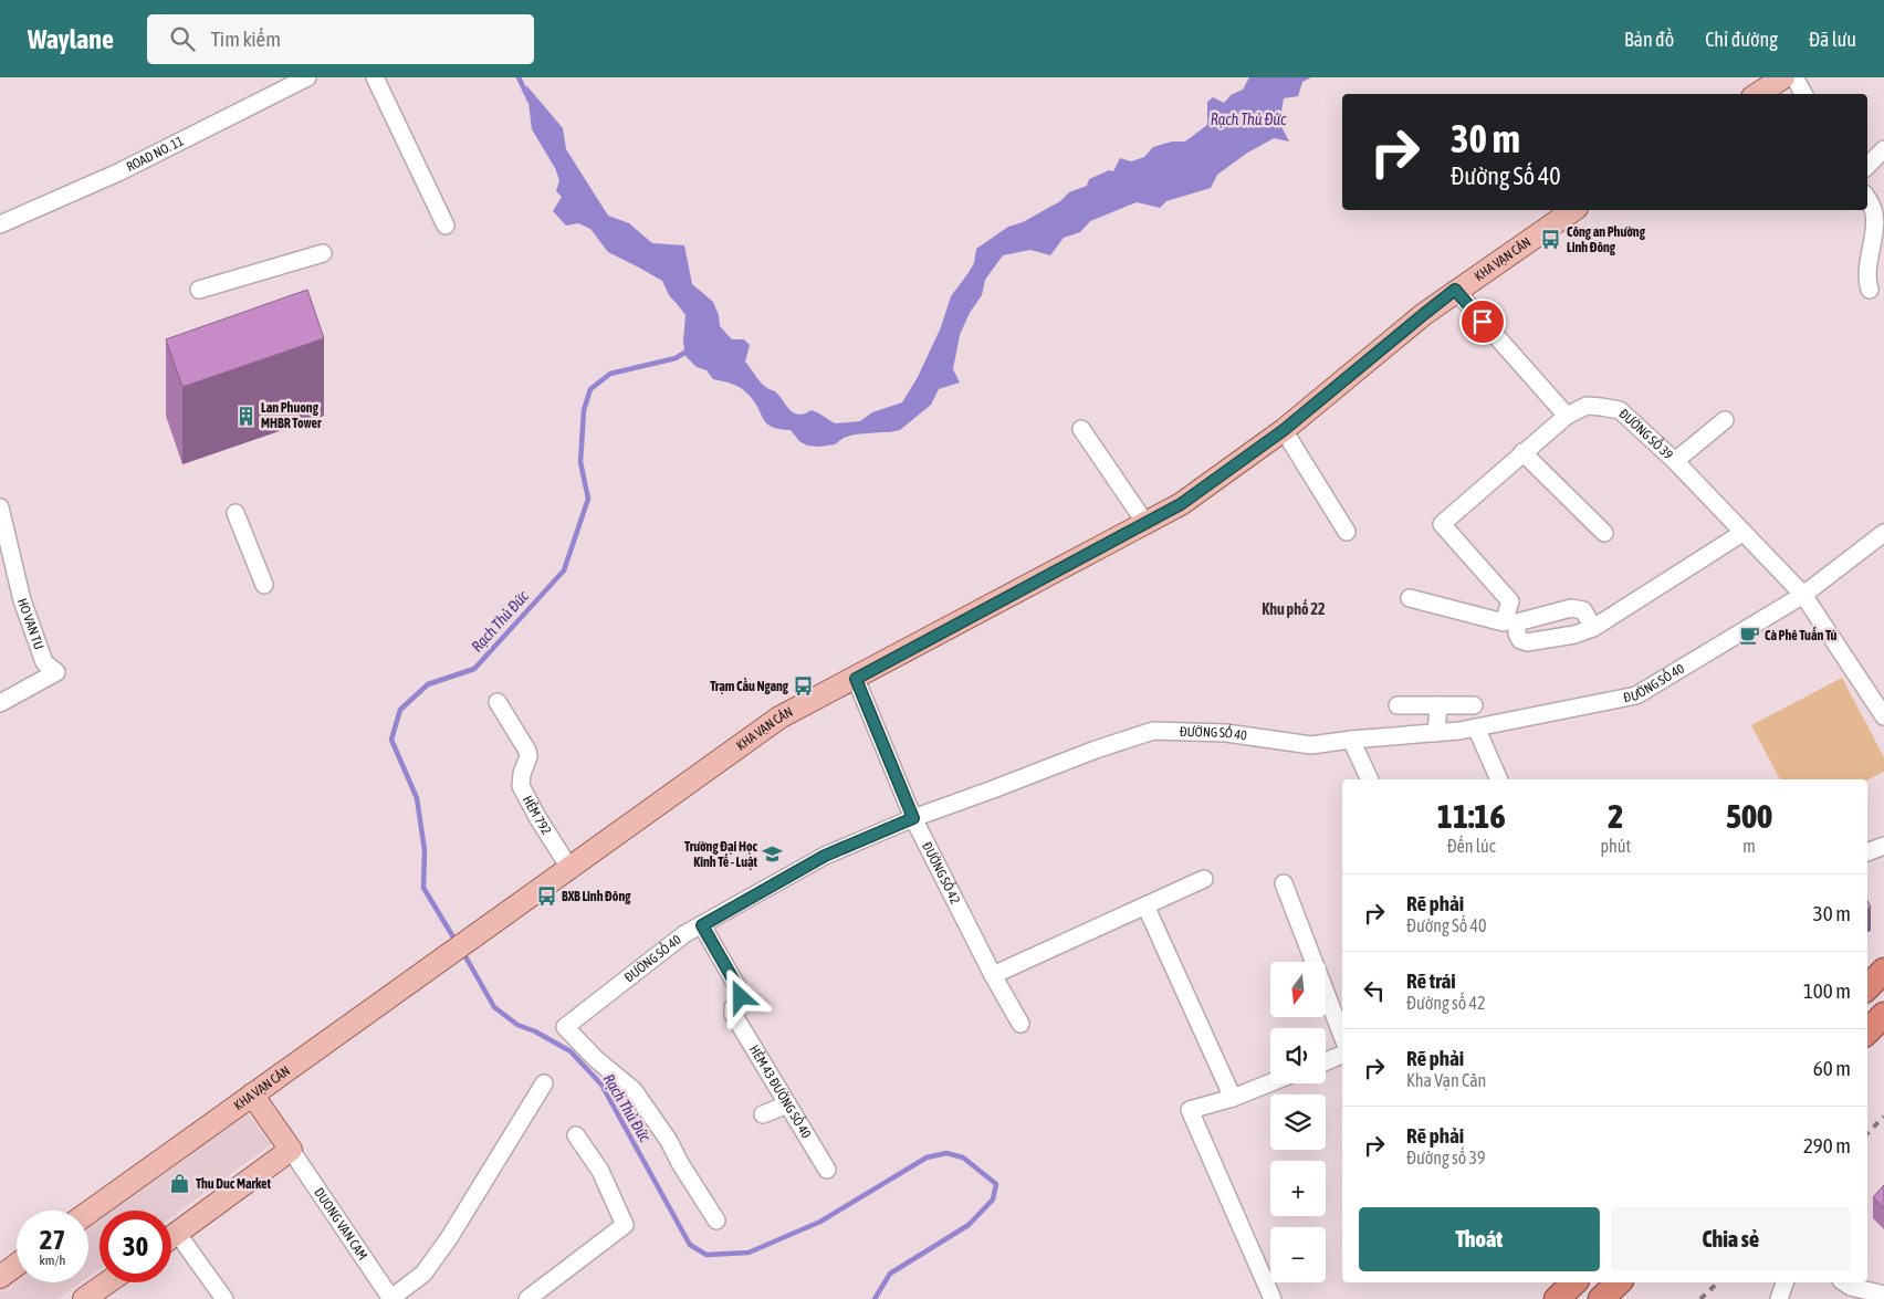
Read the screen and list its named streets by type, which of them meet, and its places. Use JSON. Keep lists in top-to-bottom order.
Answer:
{
  "streets": {
    "main road": ["KHA VẠN CÂN"],
    "street": [
      "ROAD NO. 11",
      "ĐƯỜNG SỐ 39",
      "HO VAN TU",
      "ĐƯỜNG SỐ 40",
      "HẺM 792",
      "ĐƯỜNG SỐ 42",
      "HẺM 43 ĐƯỜNG SỐ 40",
      "DUONG VAN CAM"
    ]
  },
  "crossings": [
    ["KHA VẠN CÂN", "HẺM 792"],
    ["KHA VẠN CÂN", "ĐƯỜNG SỐ 42"],
    ["ĐƯỜNG SỐ 39", "ĐƯỜNG SỐ 40"],
    ["ĐƯỜNG SỐ 40", "ĐƯỜNG SỐ 42"],
    ["ĐƯỜNG SỐ 40", "HẺM 43 ĐƯỜNG SỐ 40"]
  ],
  "districts": ["Khu phố 22"],
  "water": ["Rạch Thủ Đức"],
  "places": {
    "bus stop": ["Công an Phường Linh Đông", "Trạm Cầu Ngang", "BXB Linh Đông"],
    "building": ["Lan Phuong MHBR Tower"],
    "cafe": ["Cà Phê Tuấn Tú"],
    "school or university": ["Trường Đại Học Kinh Tế - Luật"],
    "shop": ["Thu Duc Market"]
  },
  "north": "bottom",
  "page": {
    "header": "Waylane",
    "search": "Tìm kiếm",
    "nav": ["Bản đồ", "Chỉ đường", "Đã lưu"],
    "turn": ["30 m", "Đường Số 40"],
    "eta": [
      "11:16",
      "Đến lúc",
      "2",
      "phút",
      "500",
      "m"
    ],
    "list": [
      {
        "name": "Rẽ phải",
        "note": "Đường Số 40",
        "value": "30 m"
      },
      {
        "name": "Rẽ trái",
        "note": "Đường số 42",
        "value": "100 m"
      },
      {
        "name": "Rẽ phải",
        "note": "Kha Vạn Cân",
        "value": "60 m"
      },
      {
        "name": "Rẽ phải",
        "note": "Đường số 39",
        "value": "290 m"
      }
    ],
    "map_buttons": ["+", "−"],
    "buttons": ["Thoát", "Chia sẻ"],
    "speed": "27 km/h",
    "limit": "30"
  }
}
